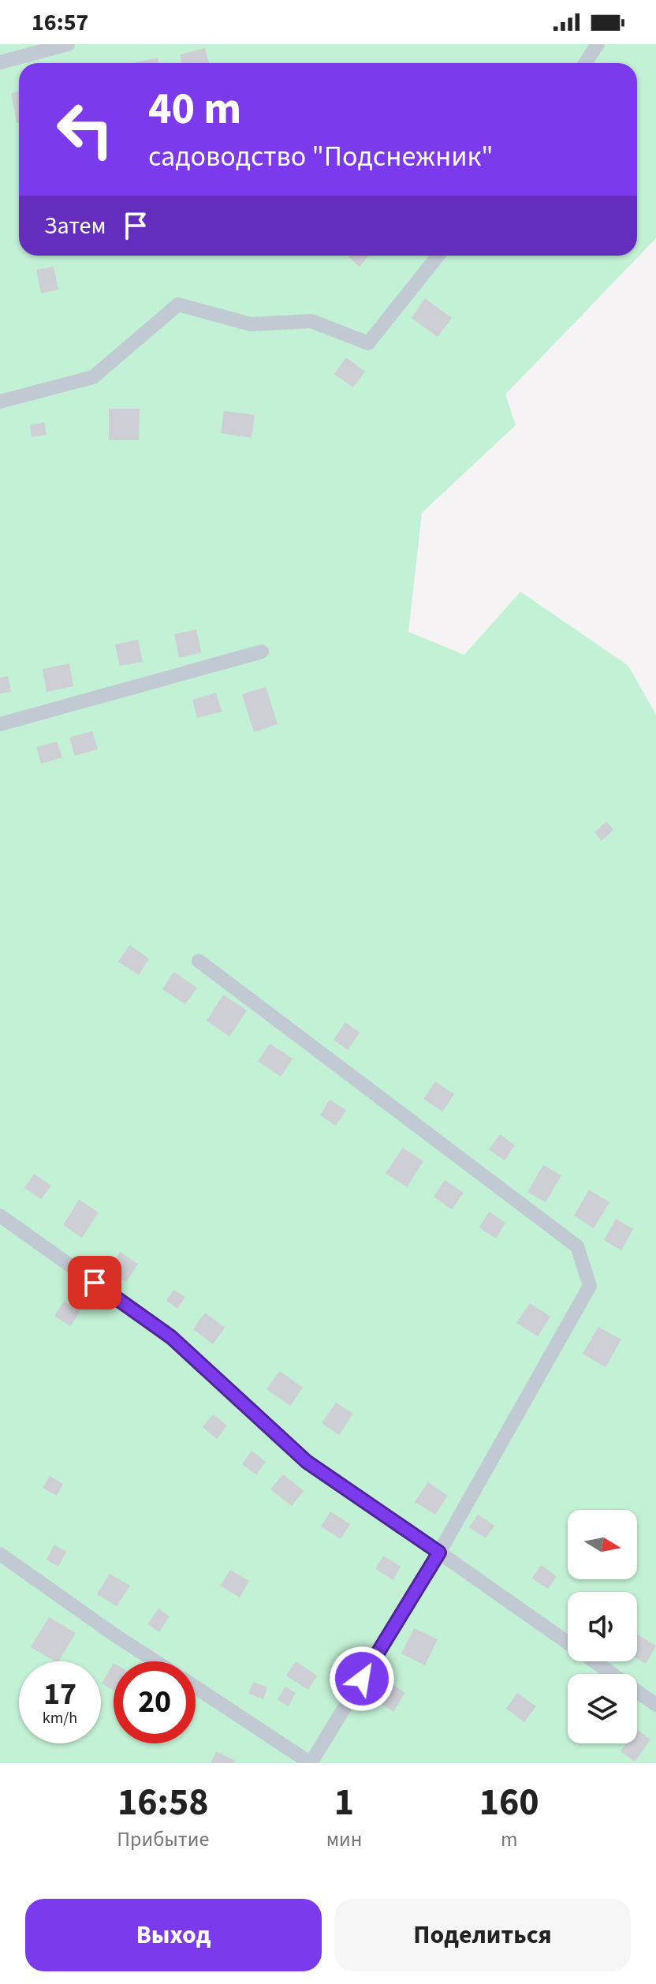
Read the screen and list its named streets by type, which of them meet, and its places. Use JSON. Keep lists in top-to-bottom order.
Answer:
{
  "north": "right",
  "page": {
    "status": "16:57",
    "turn": ["40 m", "садоводство \"Подснежник\""],
    "then": "Затем",
    "speed": "17 km/h",
    "limit": "20",
    "eta": [
      "16:58",
      "Прибытие",
      "1",
      "мин",
      "160",
      "m"
    ],
    "buttons": ["Выход", "Поделиться"]
  }
}
